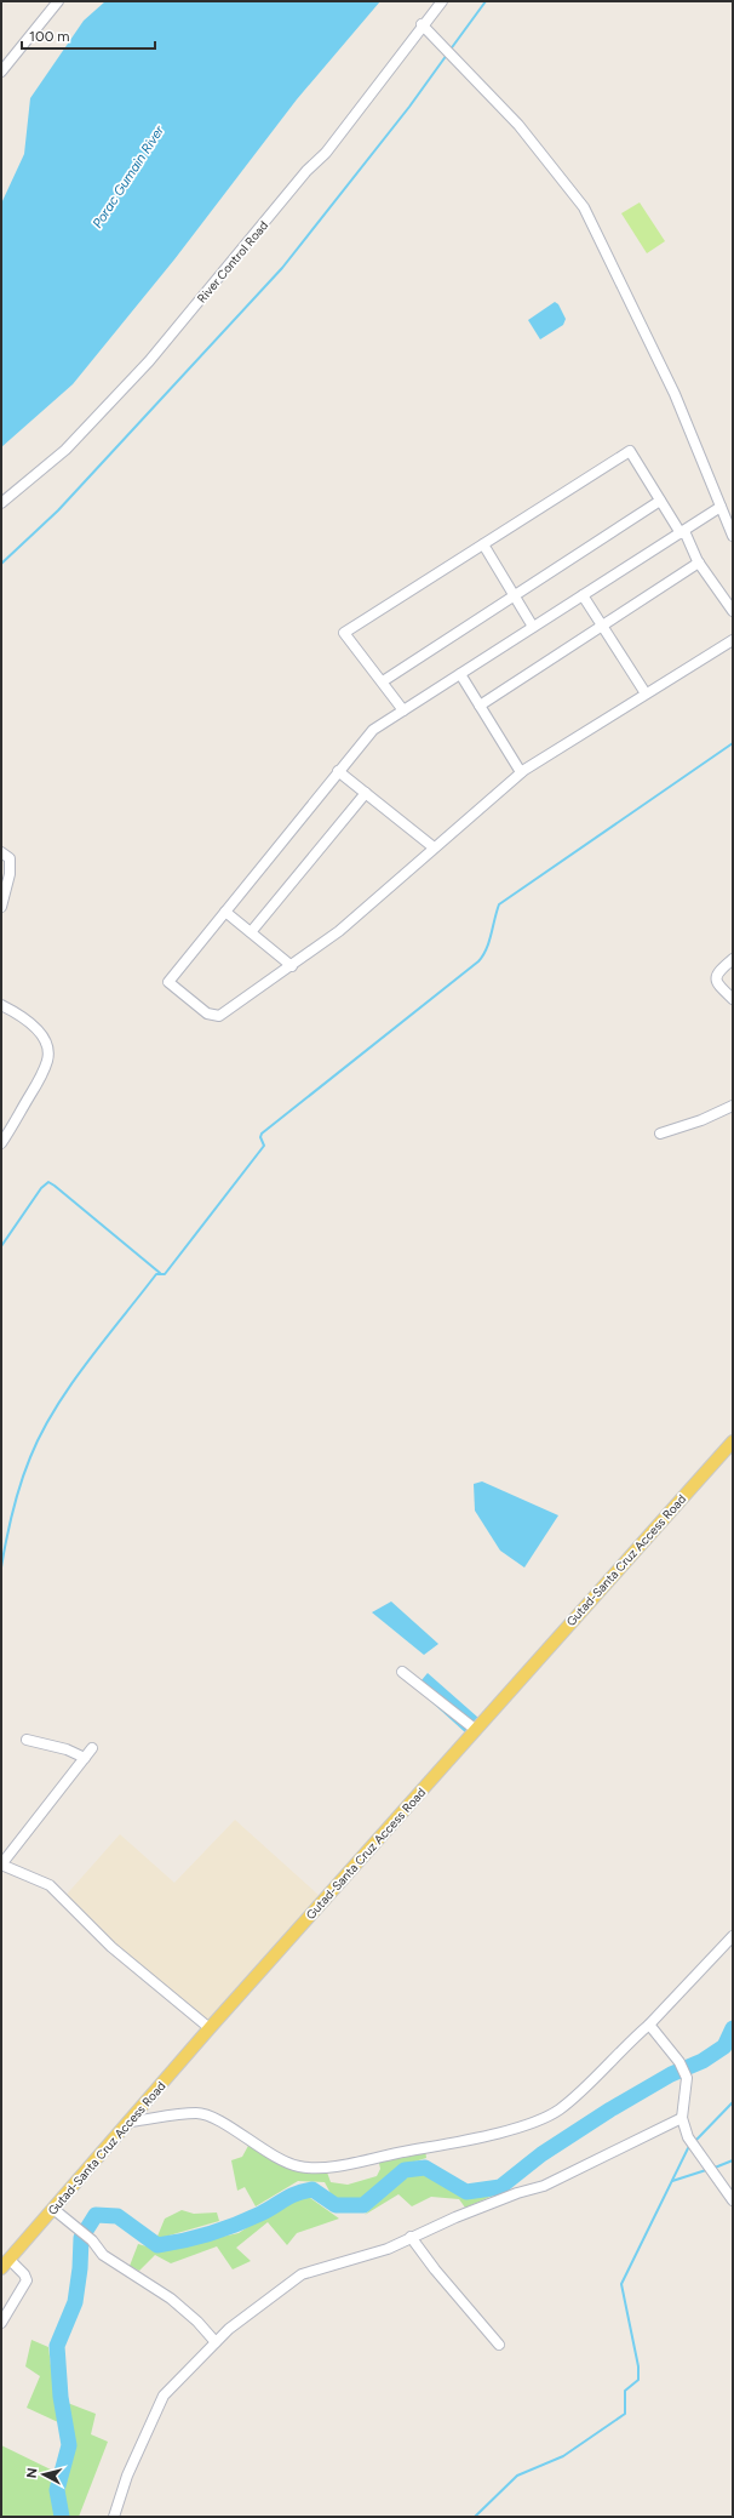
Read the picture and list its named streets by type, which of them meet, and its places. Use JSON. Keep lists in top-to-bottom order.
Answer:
{
  "streets": {
    "main road": ["Gutad-Santa Cruz Access Road"],
    "street": ["River Control Road"]
  },
  "water": ["Porac Gumain River"],
  "scale_bar": "100 m",
  "north": "left"
}
